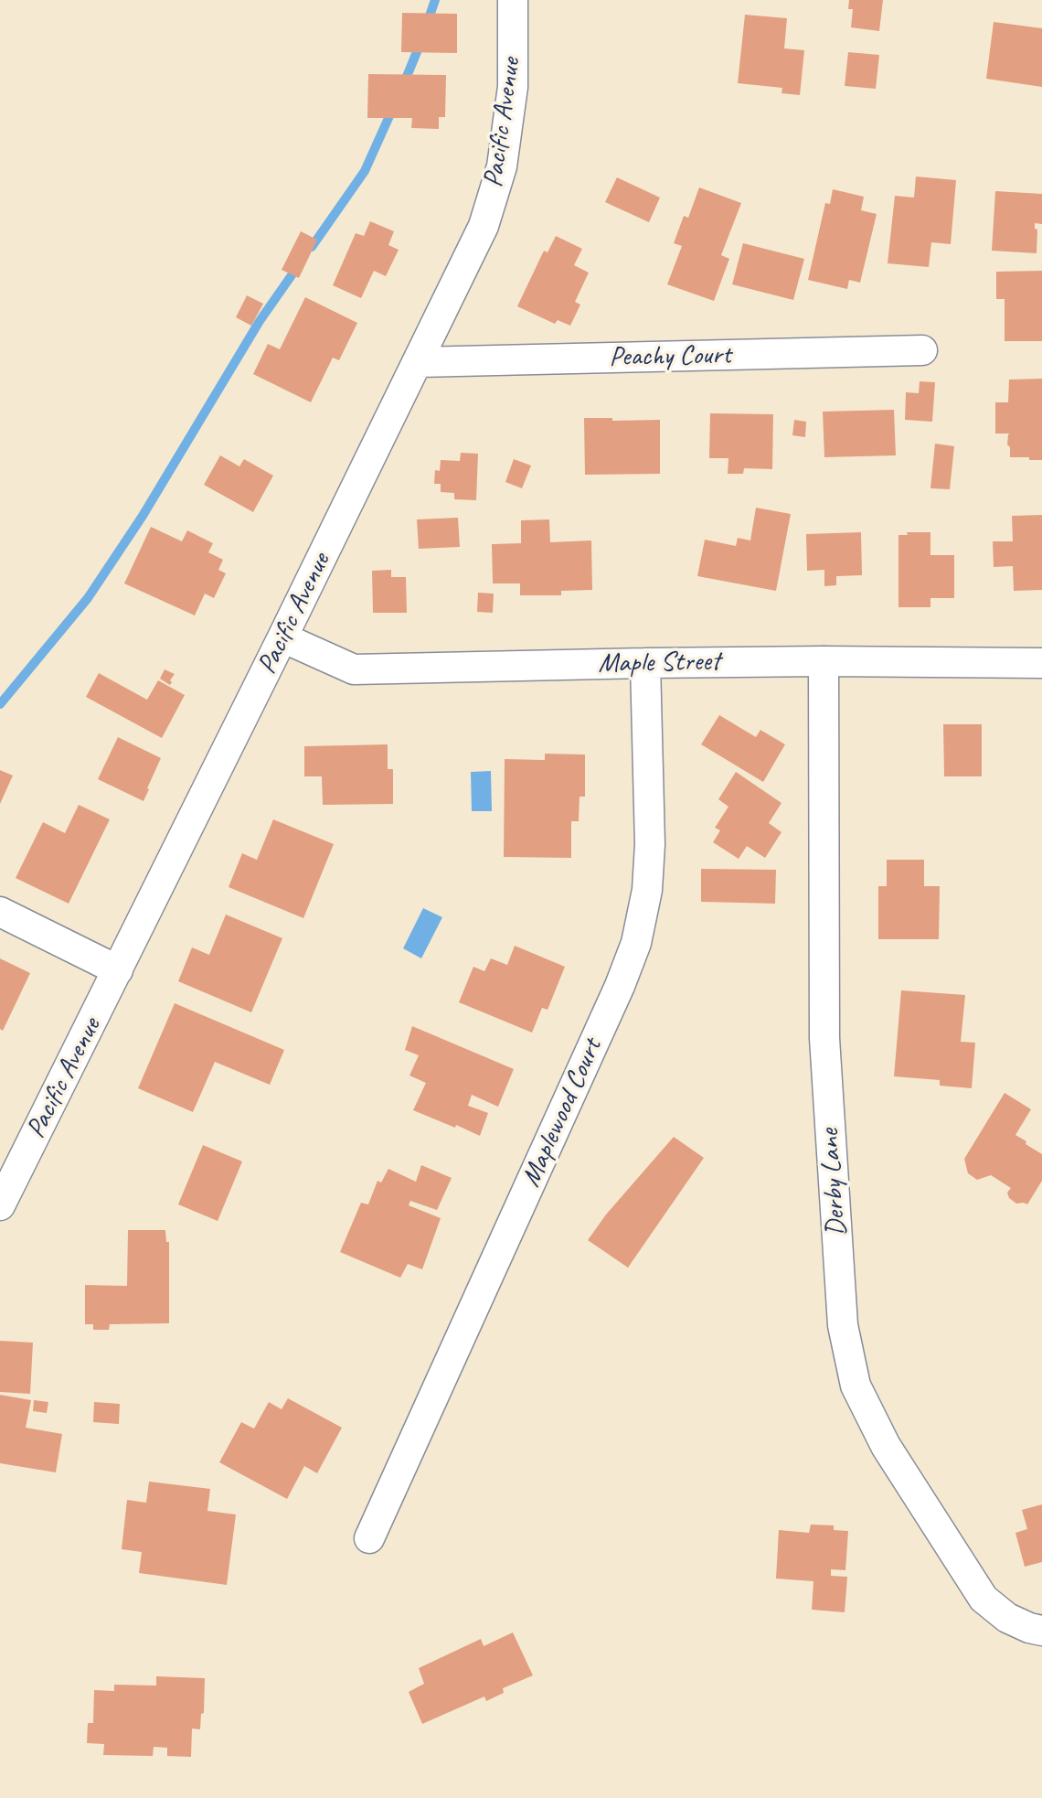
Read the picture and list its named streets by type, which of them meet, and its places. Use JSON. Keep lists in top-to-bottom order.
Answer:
{
  "streets": {
    "street": [
      "Pacific Avenue",
      "Peachy Court",
      "Maple Street",
      "Maplewood Court",
      "Derby Lane"
    ]
  },
  "crossings": [
    ["Pacific Avenue", "Peachy Court"],
    ["Pacific Avenue", "Maple Street"],
    ["Maple Street", "Maplewood Court"],
    ["Maple Street", "Derby Lane"]
  ]
}
